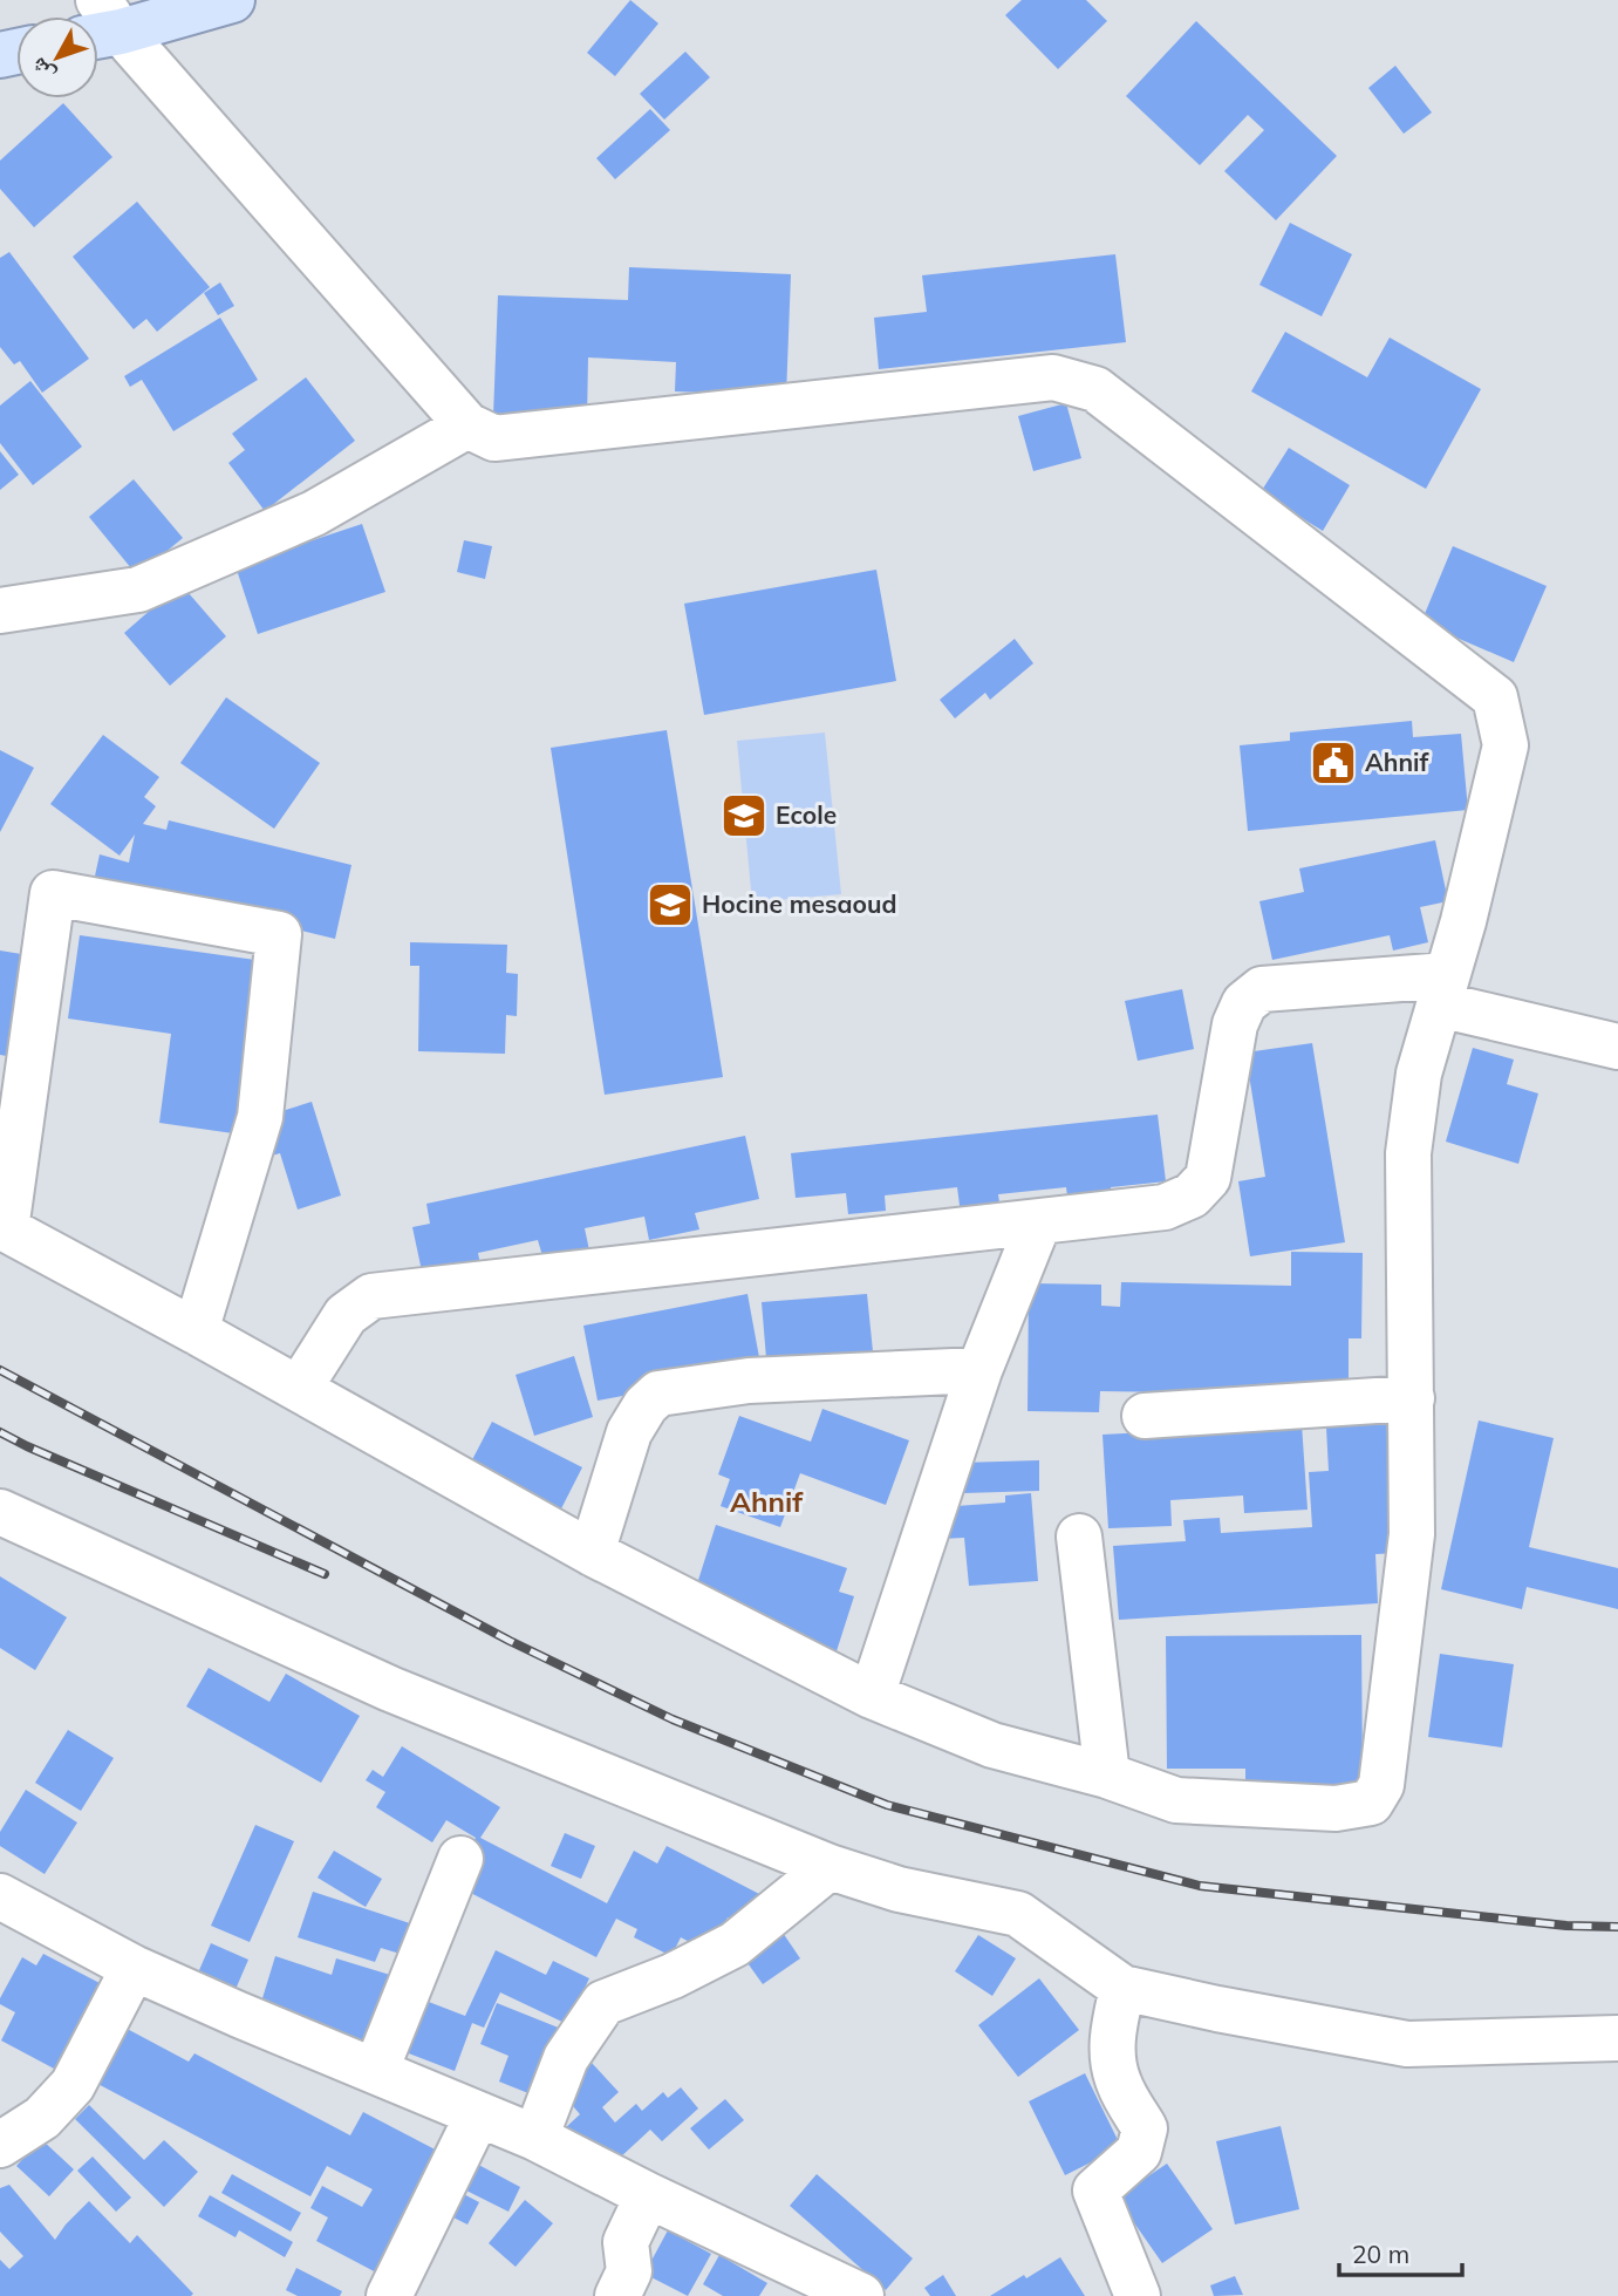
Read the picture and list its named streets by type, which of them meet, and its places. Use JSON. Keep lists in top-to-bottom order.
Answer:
{
  "districts": ["Ahnif"],
  "places": {
    "public building": ["Ahnif"],
    "school or university": ["Ecole", "Hocine mesaoud"]
  },
  "scale_bar": "20 m",
  "north": "bottom left"
}
